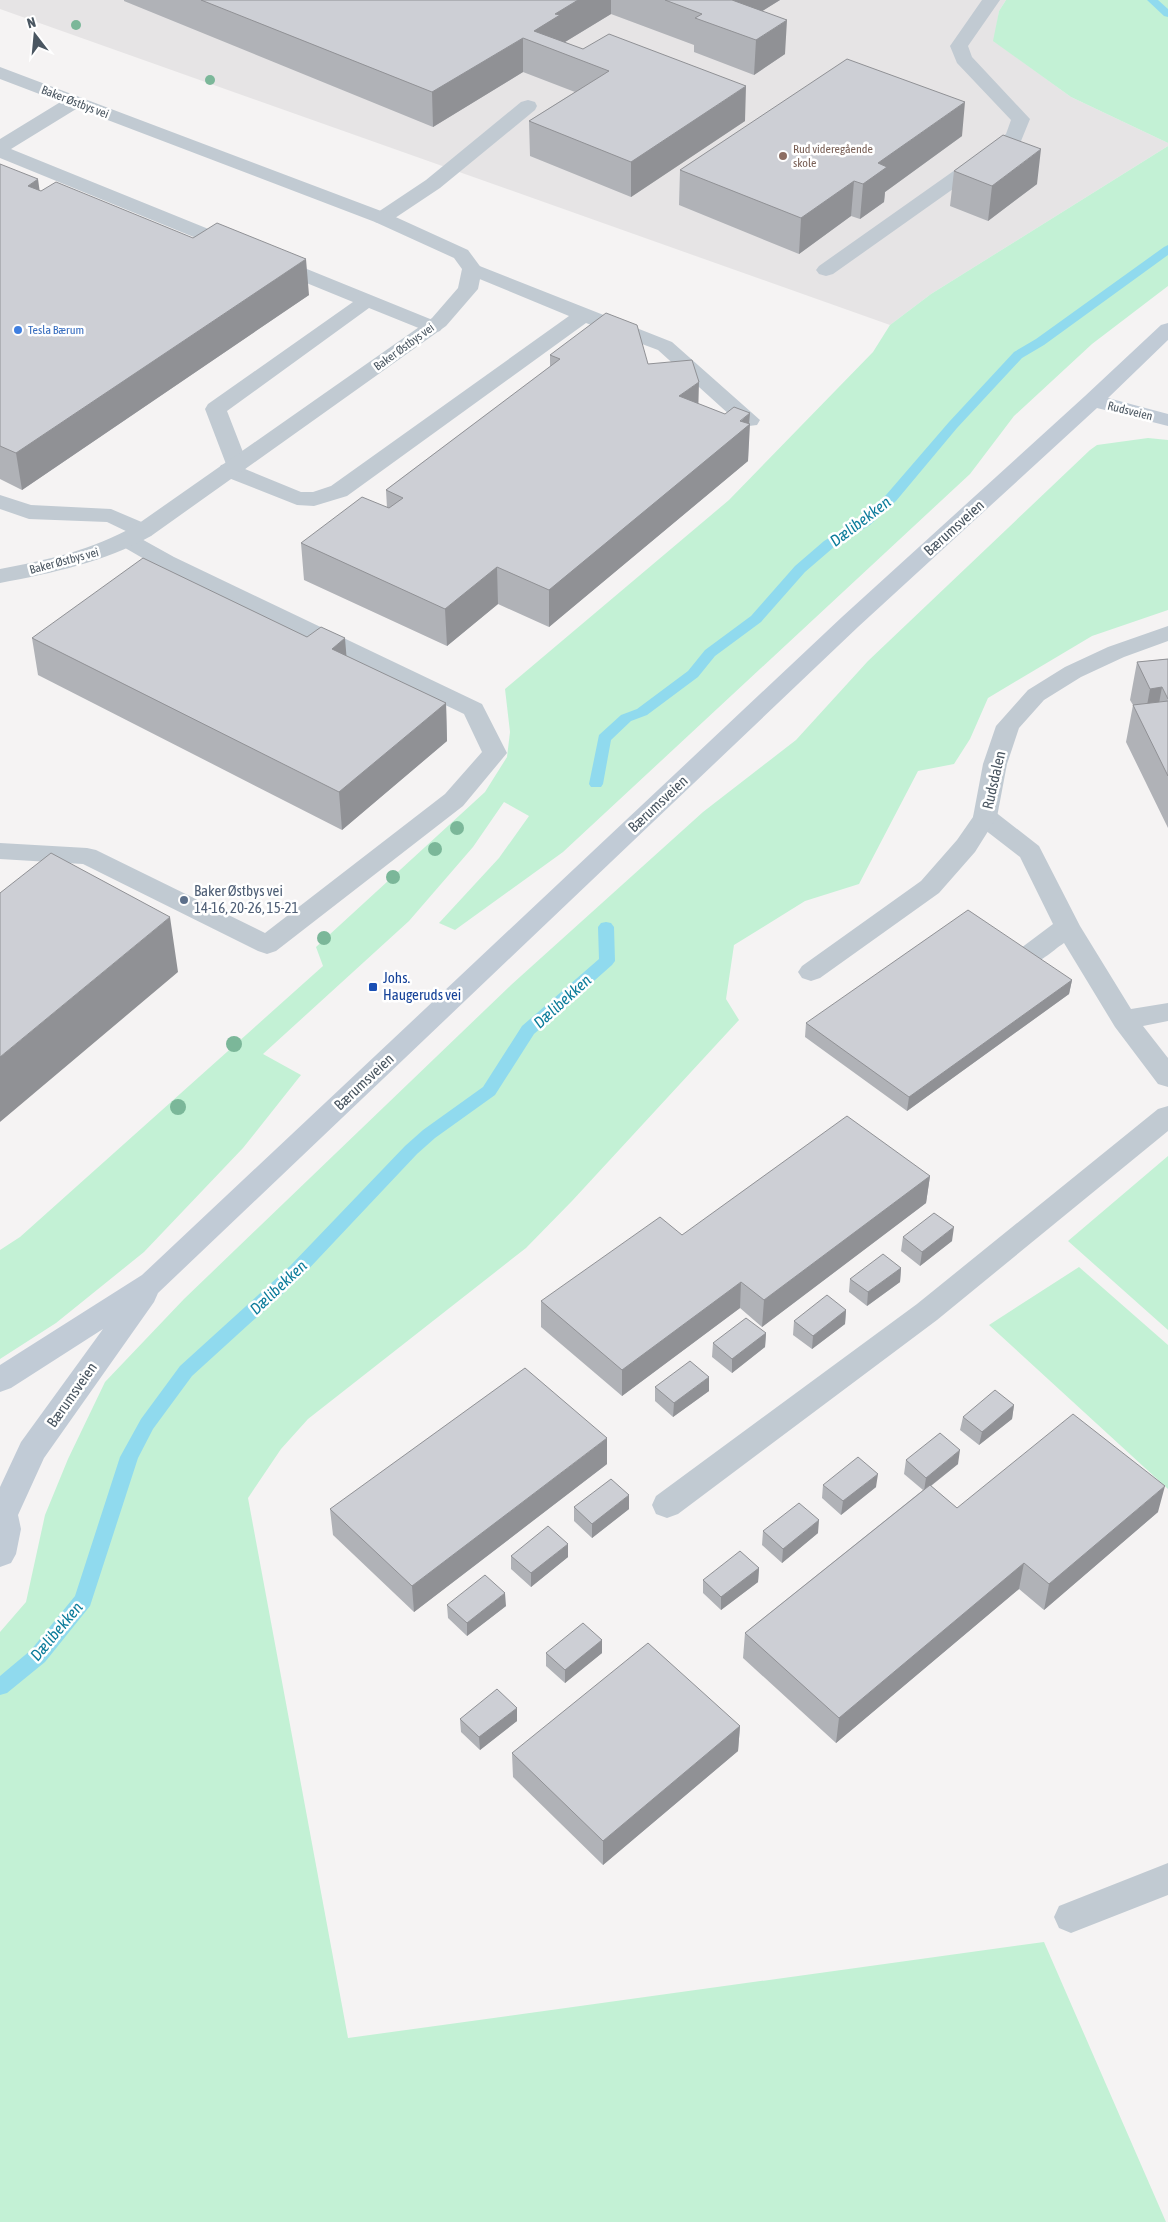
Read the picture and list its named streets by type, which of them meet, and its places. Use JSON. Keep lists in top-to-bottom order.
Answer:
{
  "streets": {
    "main road": ["Rudsveien", "Bærumsveien"],
    "street": ["Baker Østbys vei", "Rudsdalen"]
  },
  "crossings": [
    ["Rudsveien", "Bærumsveien"]
  ],
  "water": ["Dælibekken"],
  "places": {
    "other": ["Rud videregående skole", "Tesla Bærum", "Baker Østbys vei 14-16, 20-26, 15-21"],
    "transit": ["Johs. Haugeruds vei"]
  },
  "north": "top"
}
